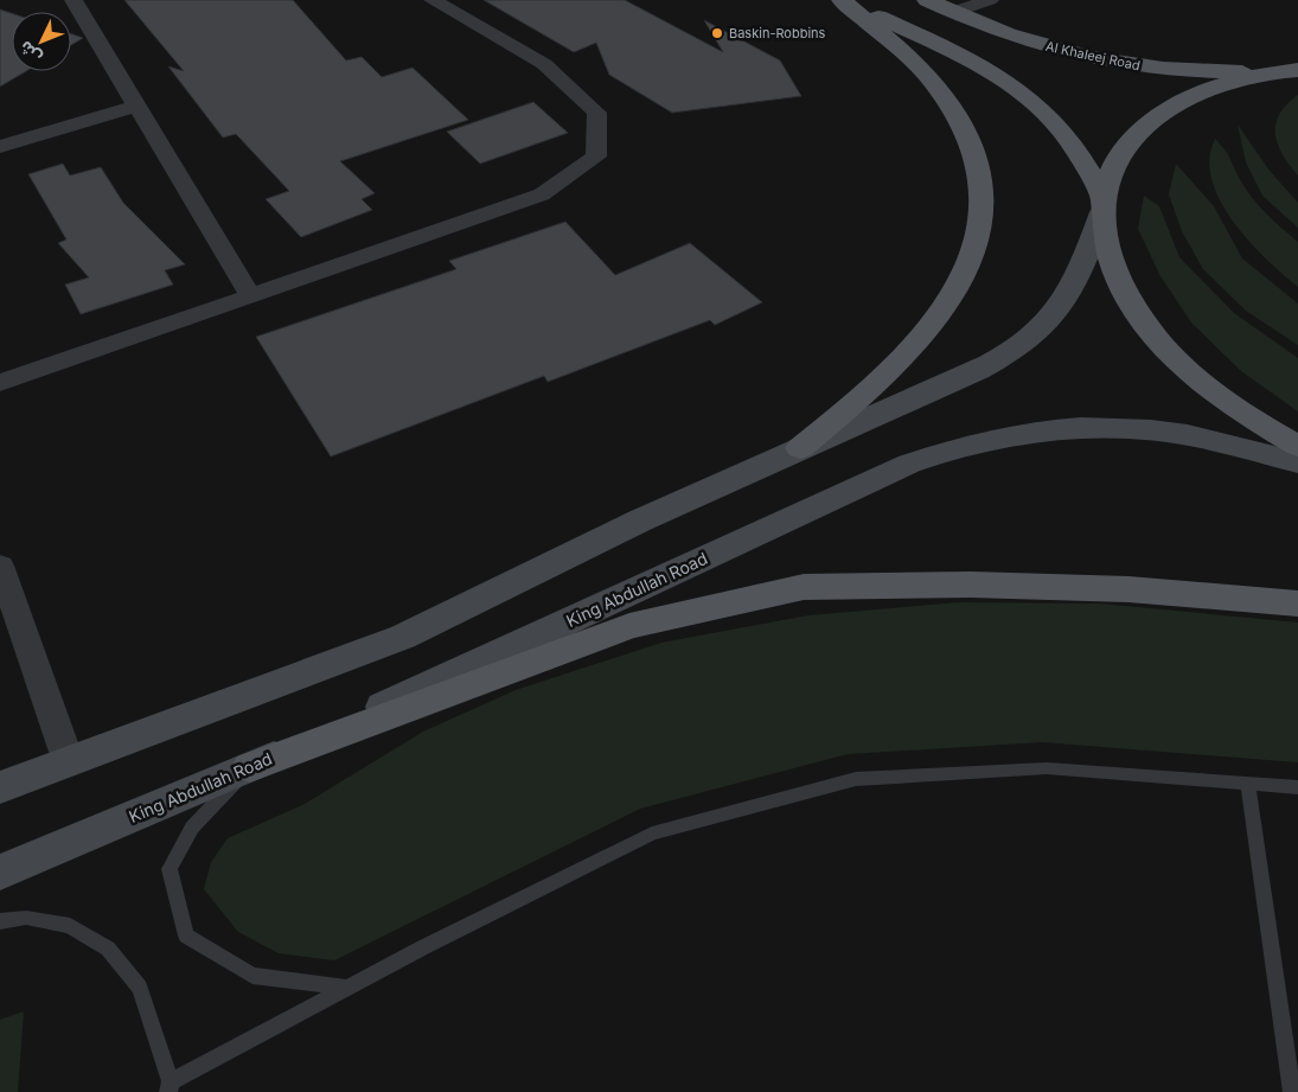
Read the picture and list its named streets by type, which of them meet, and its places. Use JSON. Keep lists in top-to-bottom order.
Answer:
{
  "streets": {
    "main road": ["Al Khaleej Road"],
    "street": ["King Abdullah Road"]
  },
  "places": ["Baskin-Robbins"],
  "north": "bottom left"
}
